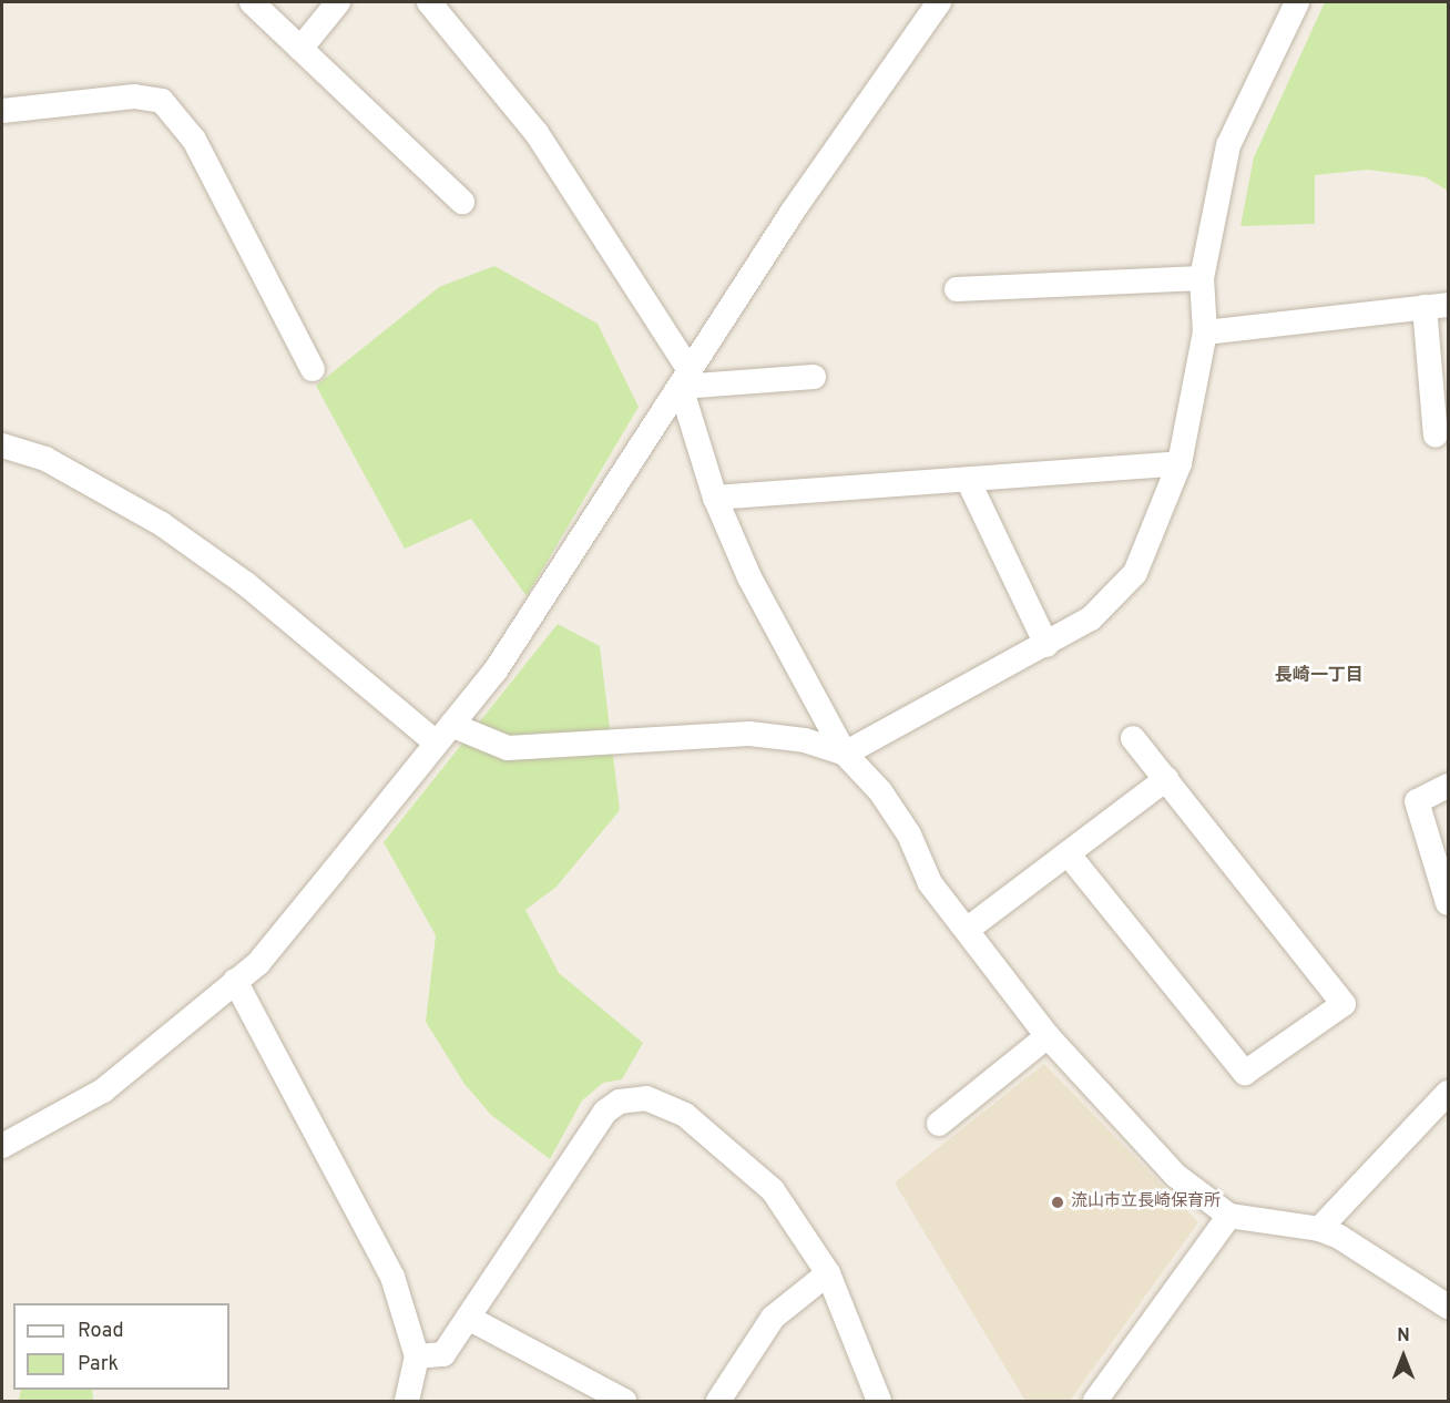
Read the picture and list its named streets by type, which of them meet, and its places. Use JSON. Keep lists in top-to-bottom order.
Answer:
{
  "districts": ["長崎一丁目"],
  "places": ["流山市立長崎保育所"],
  "legend": ["Road", "Park"],
  "north": "top"
}
